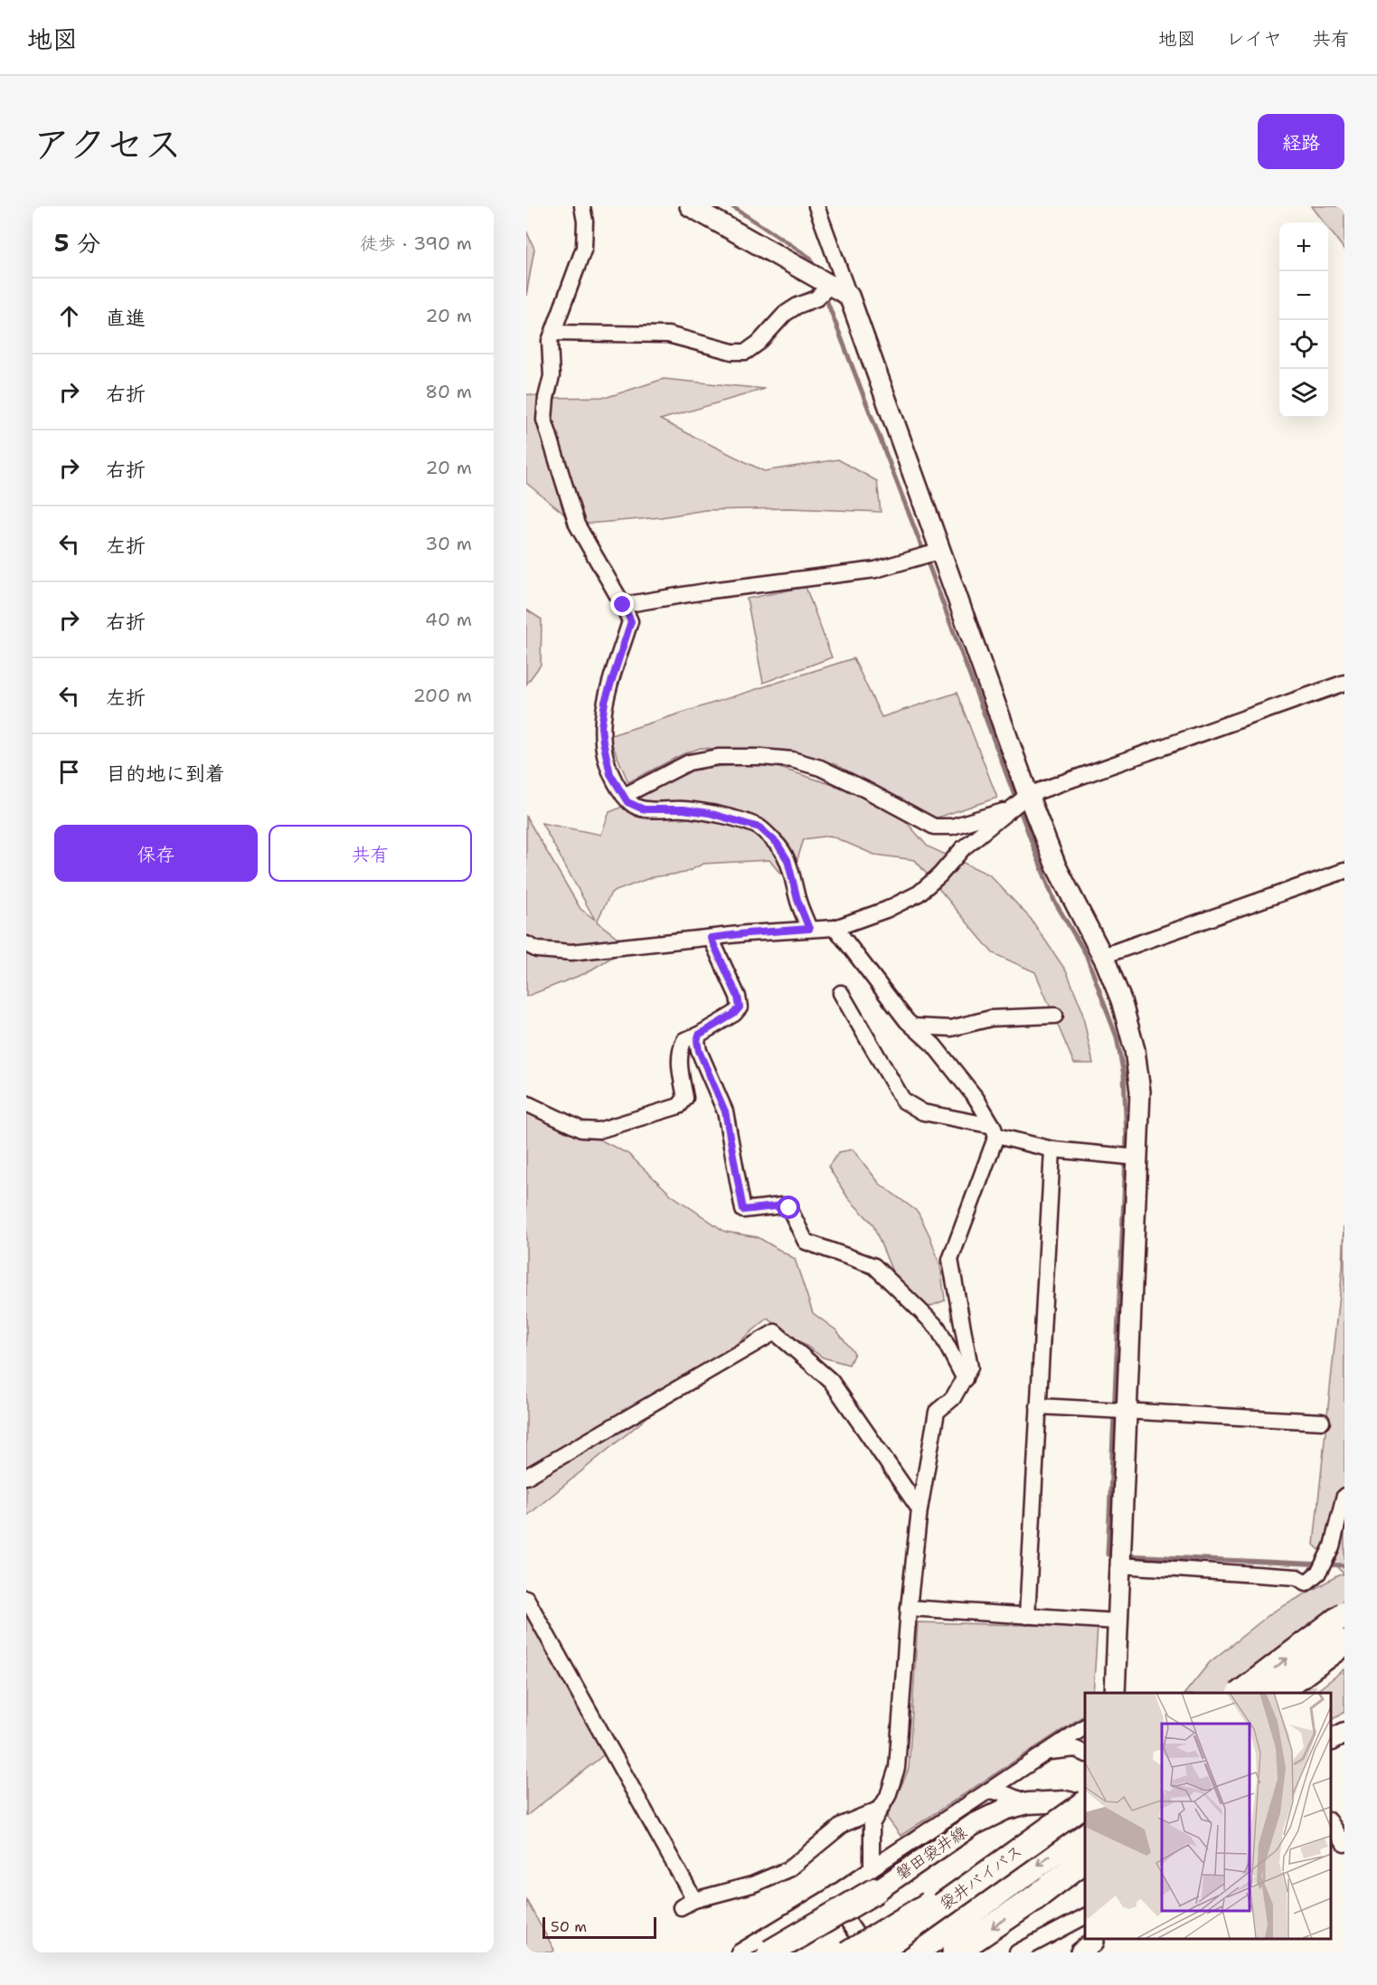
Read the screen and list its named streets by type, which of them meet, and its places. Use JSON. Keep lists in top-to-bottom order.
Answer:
{
  "streets": {
    "highway": ["袋井バイパス"],
    "main road": ["磐田袋井線"]
  },
  "scale_bar": "50 m",
  "page": {
    "header": "地図",
    "nav": ["地図", "レイヤ", "共有"],
    "title": "アクセス",
    "buttons": [
      "経路",
      ["保存", "共有"]
    ],
    "heading": ["5 分", "徒歩 · 390 m"],
    "map_buttons": ["+", "−"],
    "list": [
      ["直進", "20 m"],
      ["右折", "80 m"],
      ["右折", "20 m"],
      ["左折", "30 m"],
      ["右折", "40 m"],
      ["左折", "200 m"],
      "目的地に到着"
    ],
    "scale": "50 m"
  }
}
